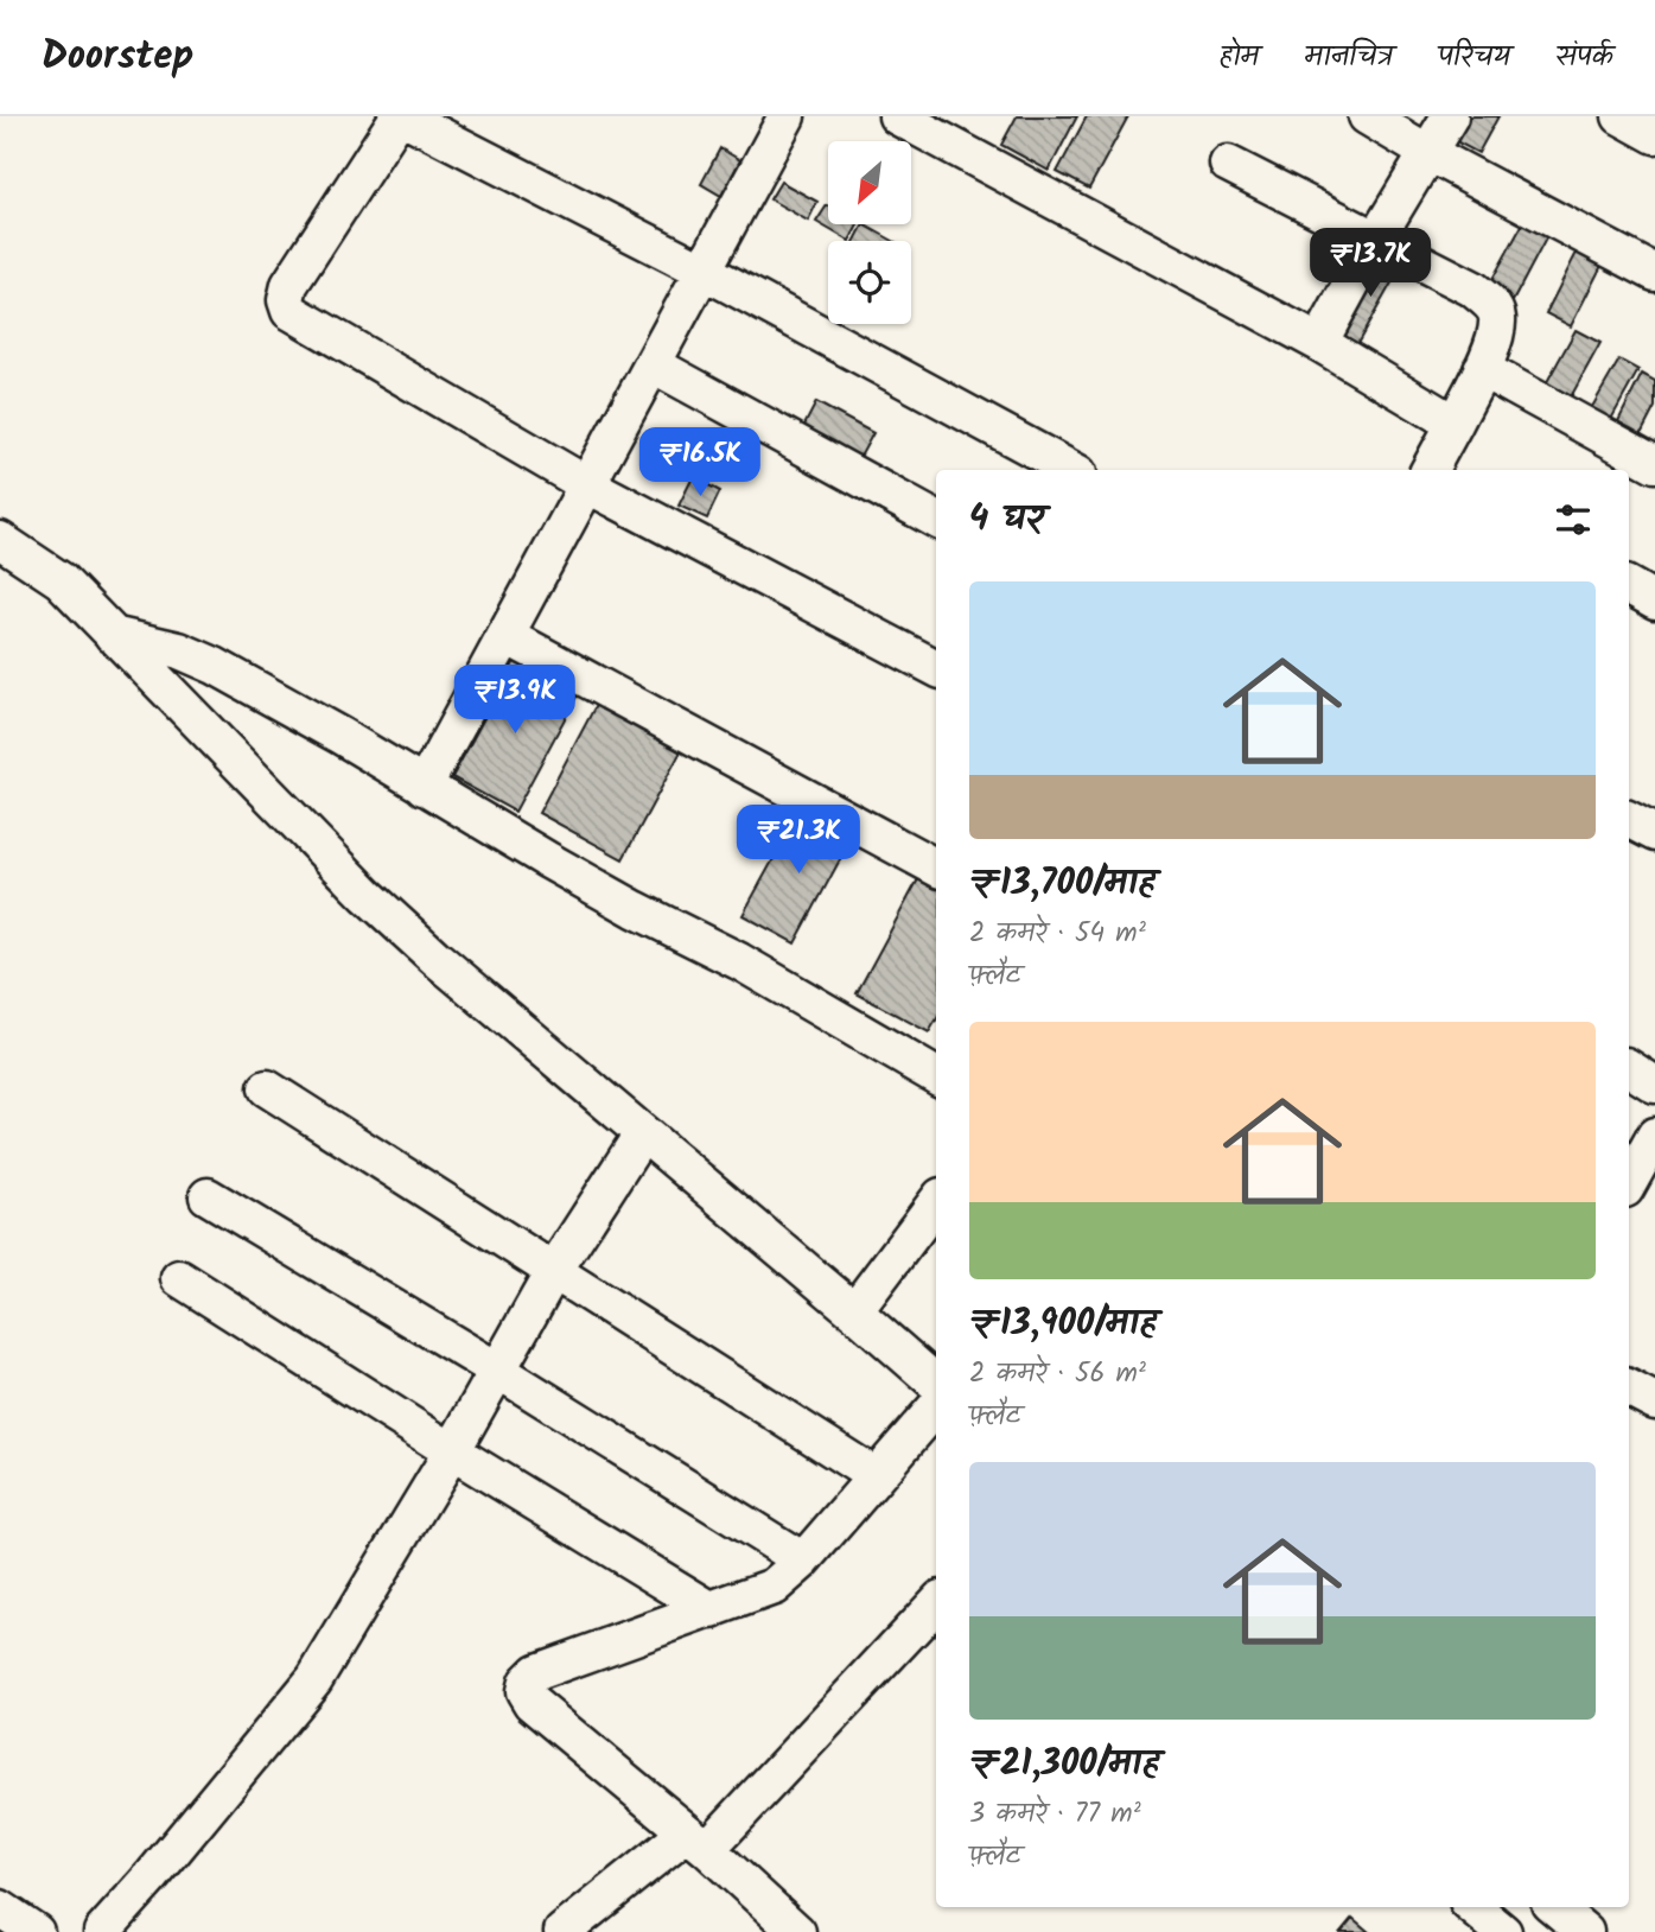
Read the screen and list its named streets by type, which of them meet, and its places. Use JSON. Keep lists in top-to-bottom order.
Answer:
{
  "north": "bottom left",
  "page": {
    "header": "Doorstep",
    "nav": [
      "होम",
      "मानचित्र",
      "परिचय",
      "संपर्क"
    ],
    "price": [
      "₹13.7K",
      "₹16.5K",
      "₹13.9K",
      "₹21.3K"
    ],
    "heading": "4 घर",
    "list": [
      {
        "name": "₹13,700/माह",
        "note": "2 कमरे · 54 m² · फ़्लैट"
      },
      {
        "name": "₹13,900/माह",
        "note": "2 कमरे · 56 m² · फ़्लैट"
      },
      {
        "name": "₹21,300/माह",
        "note": "3 कमरे · 77 m² · फ़्लैट"
      }
    ]
  }
}
